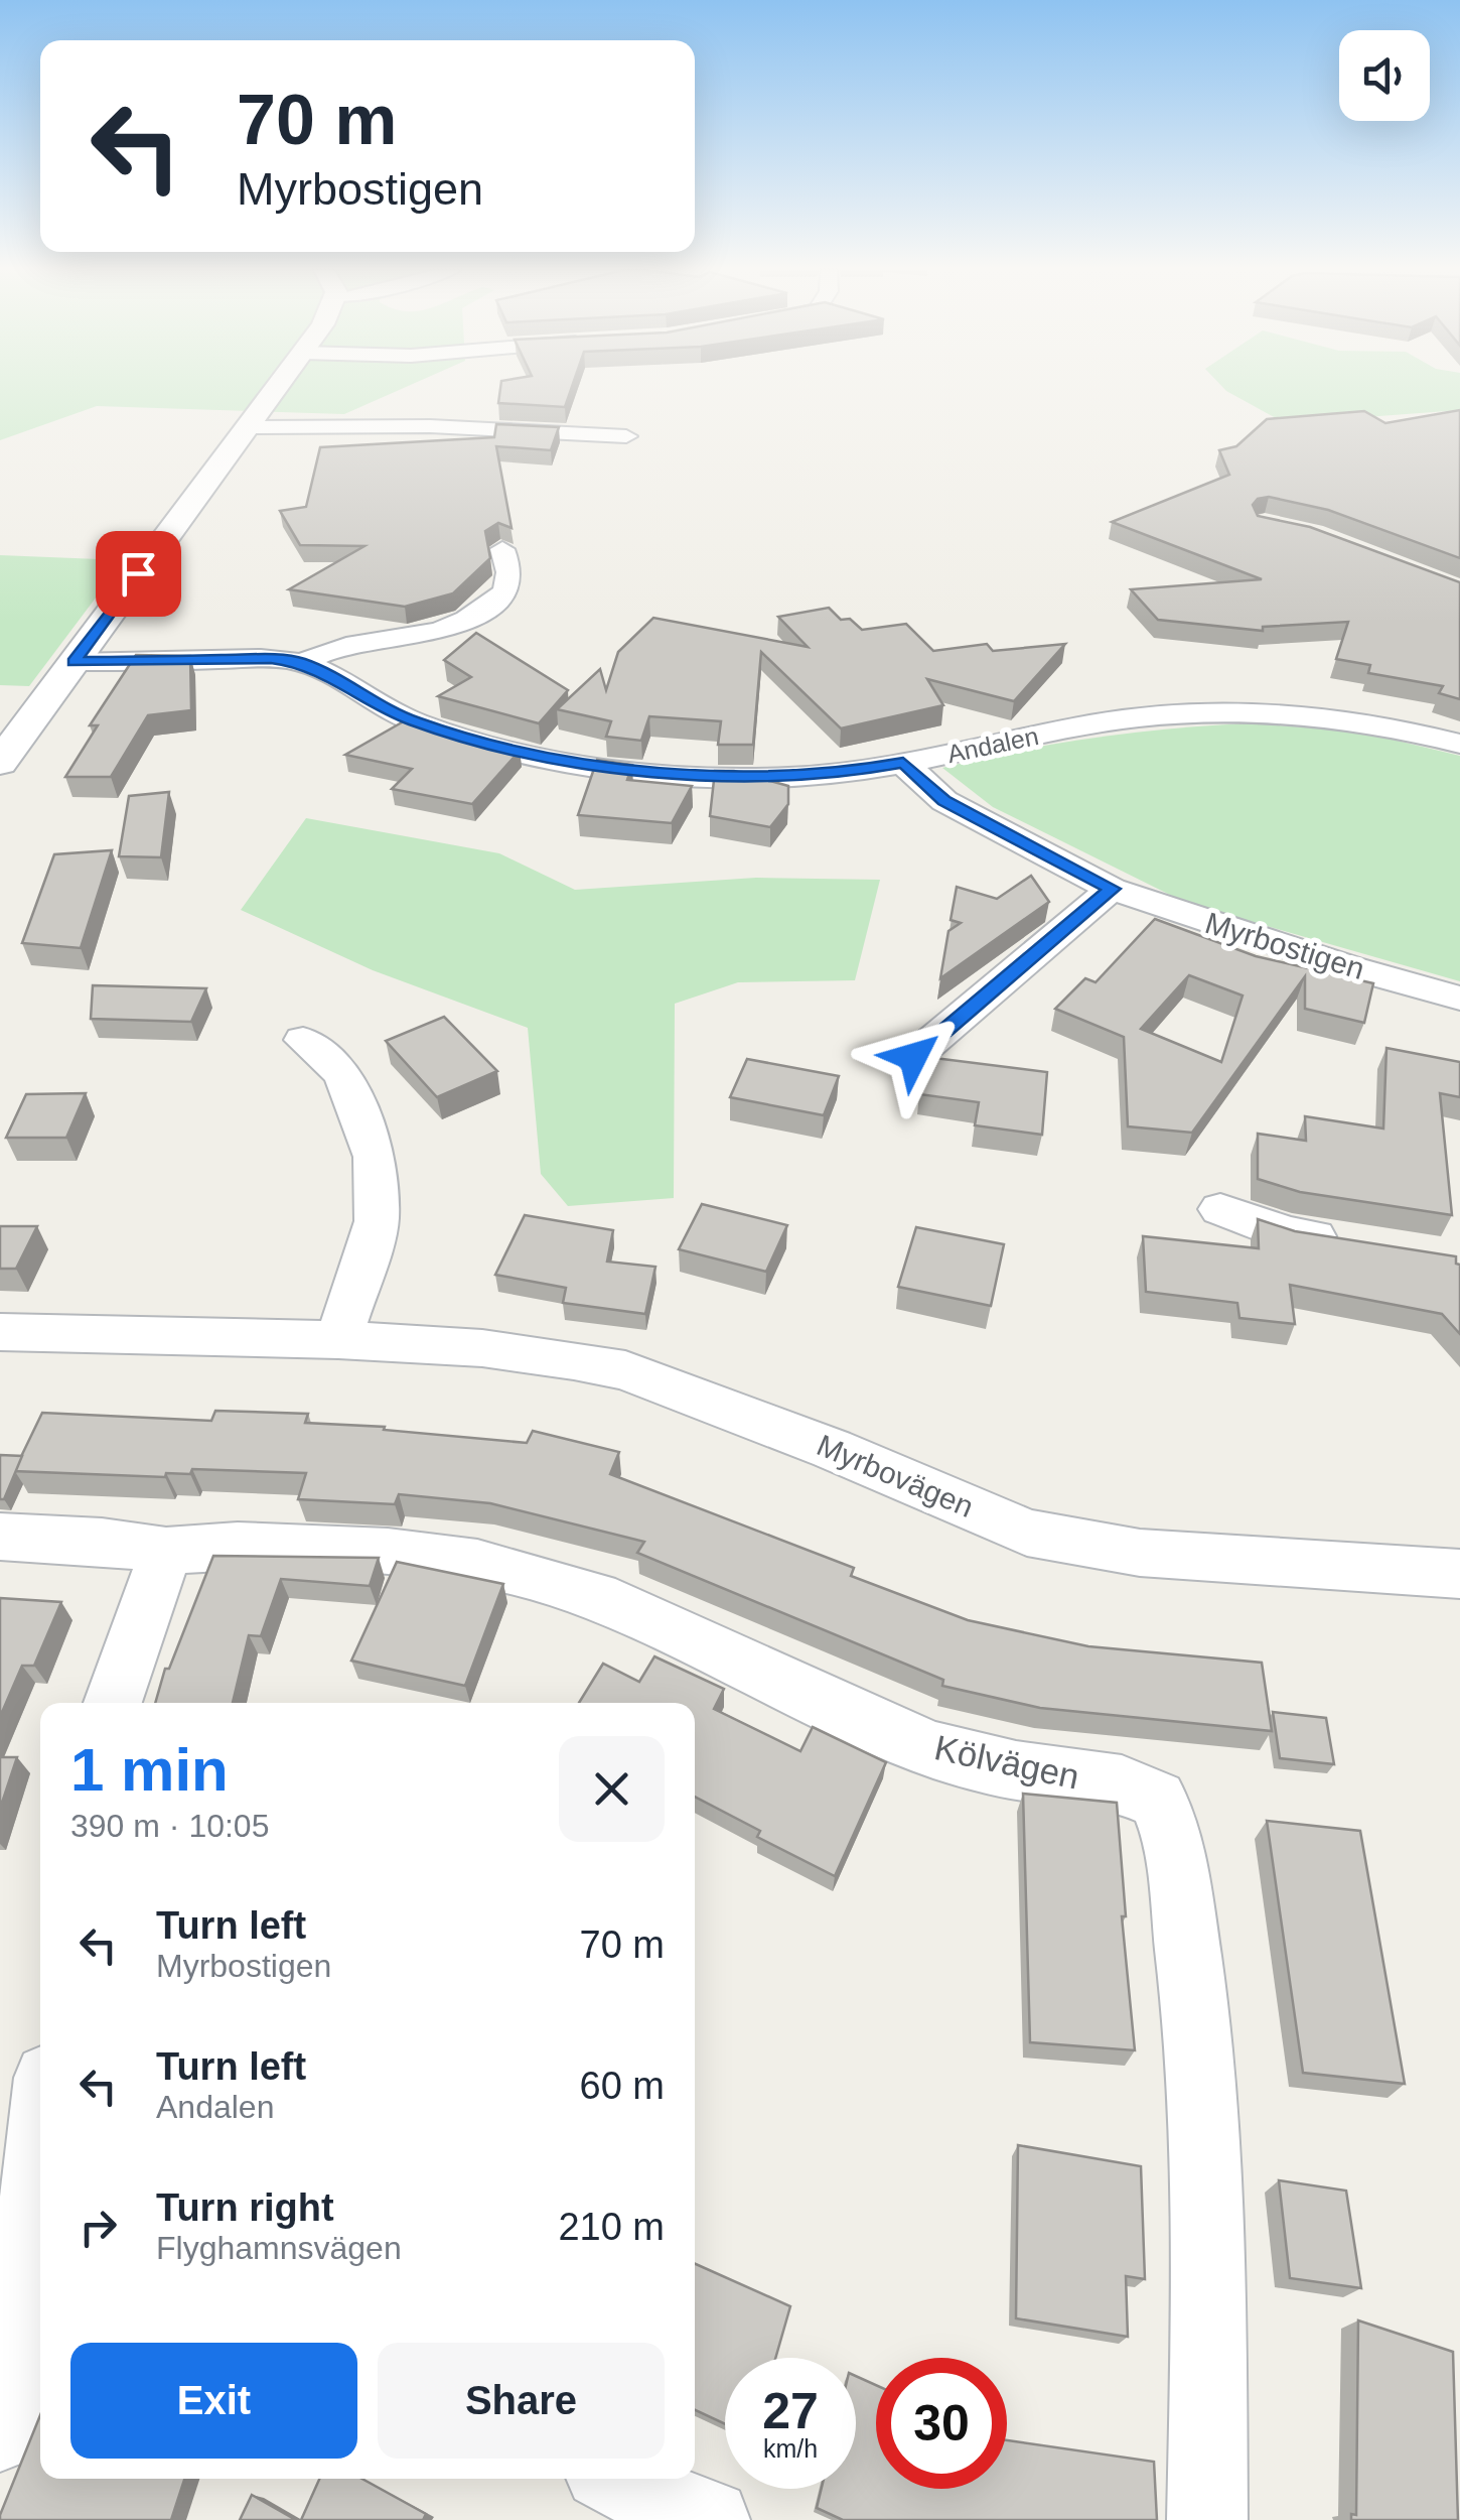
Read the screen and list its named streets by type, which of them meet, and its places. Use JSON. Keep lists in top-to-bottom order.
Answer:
{
  "streets": {
    "street": [
      "Andalen",
      "Myrbostigen",
      "Myrbovägen",
      "Kölvägen"
    ]
  },
  "crossings": [
    ["Andalen", "Myrbostigen"]
  ],
  "page": {
    "turn": ["70 m", "Myrbostigen"],
    "heading": ["1 min", "390 m · 10:05"],
    "list": [
      {
        "name": "Turn left",
        "note": "Myrbostigen",
        "value": "70 m"
      },
      {
        "name": "Turn left",
        "note": "Andalen",
        "value": "60 m"
      },
      {
        "name": "Turn right",
        "note": "Flyghamnsvägen",
        "value": "210 m"
      }
    ],
    "buttons": ["Exit", "Share"],
    "speed": "27 km/h",
    "limit": "30"
  }
}
